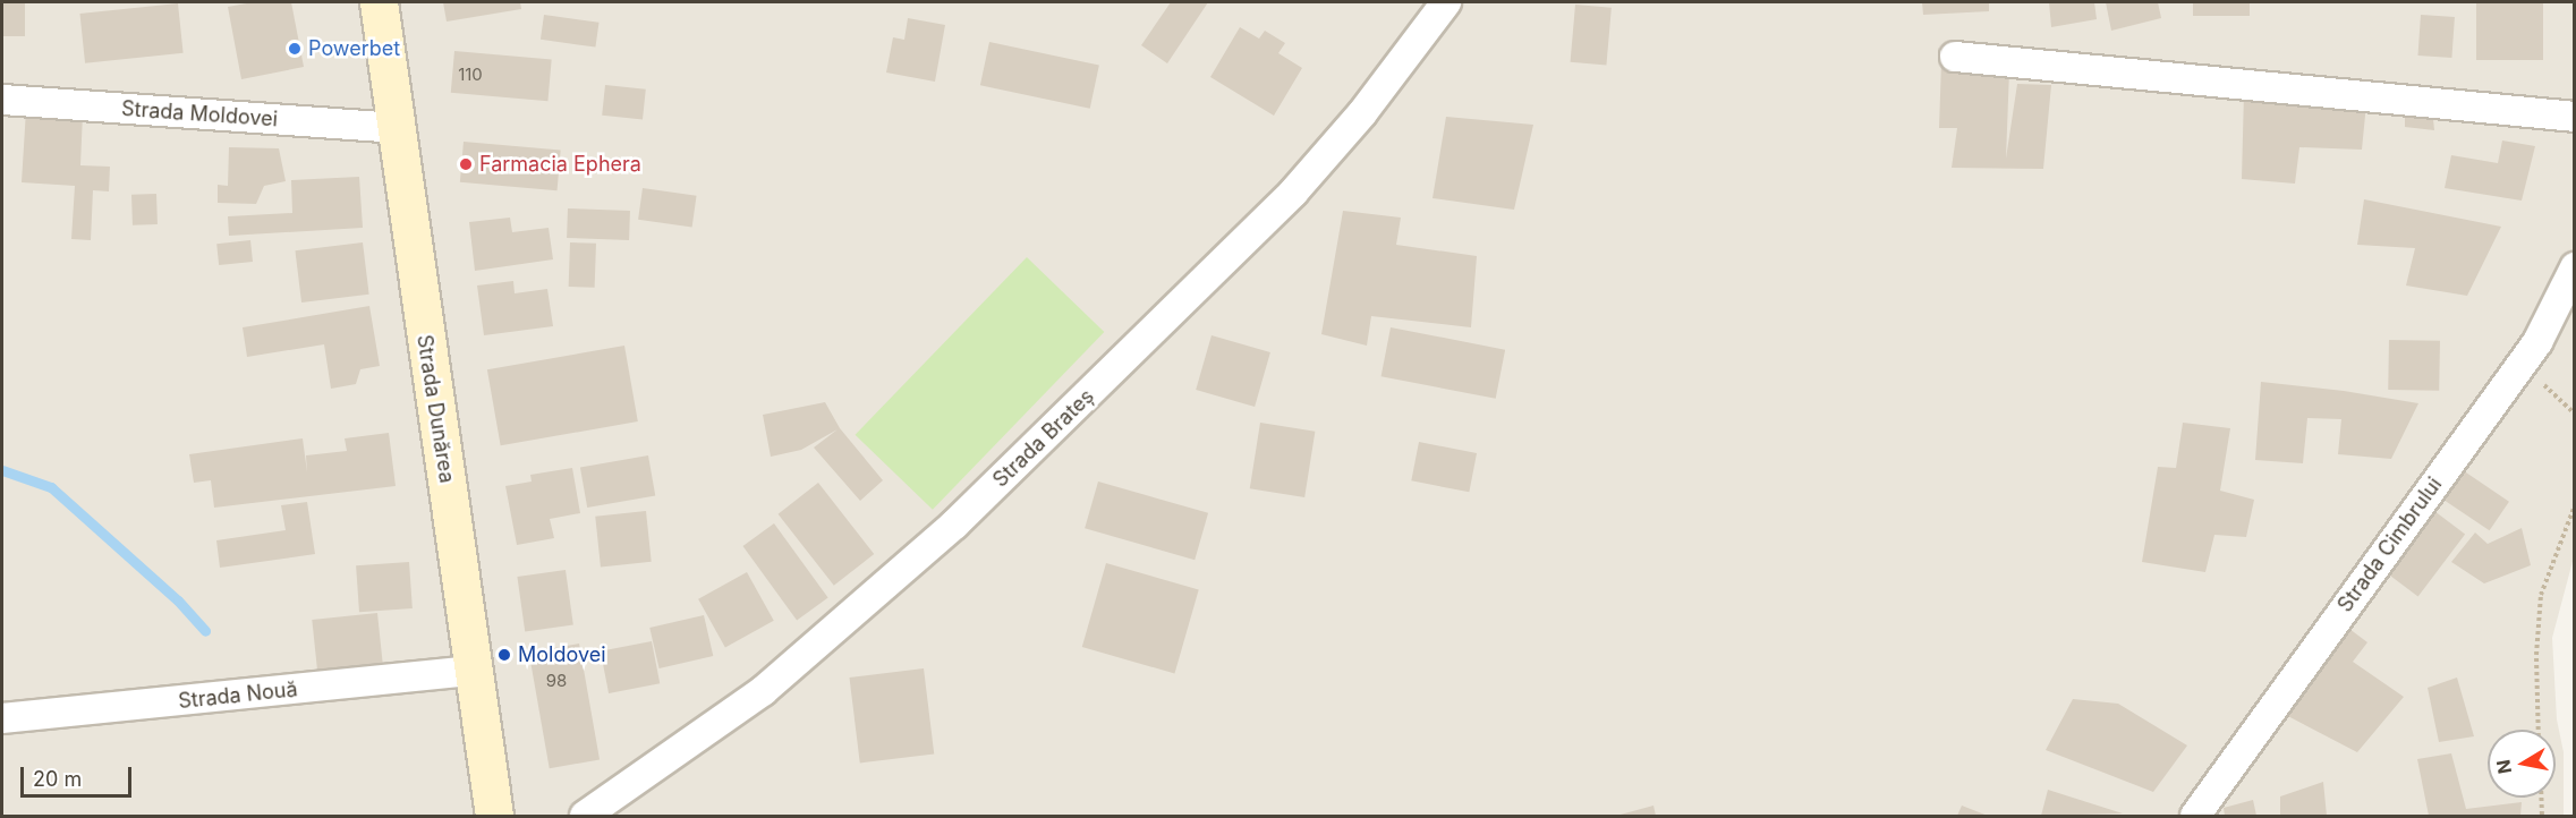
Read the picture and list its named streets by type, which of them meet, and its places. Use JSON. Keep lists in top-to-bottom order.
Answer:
{
  "streets": {
    "street": [
      "Strada Moldovei",
      "Strada Dunărea",
      "Strada Brateș",
      "Strada Cimbrului",
      "Strada Nouă"
    ]
  },
  "crossings": [
    ["Strada Moldovei", "Strada Dunărea"],
    ["Strada Dunărea", "Strada Nouă"]
  ],
  "places": ["Powerbet", "Farmacia Ephera", "Moldovei"],
  "house_numbers": ["110", "98"],
  "scale_bar": "20 m",
  "north": "left"
}
